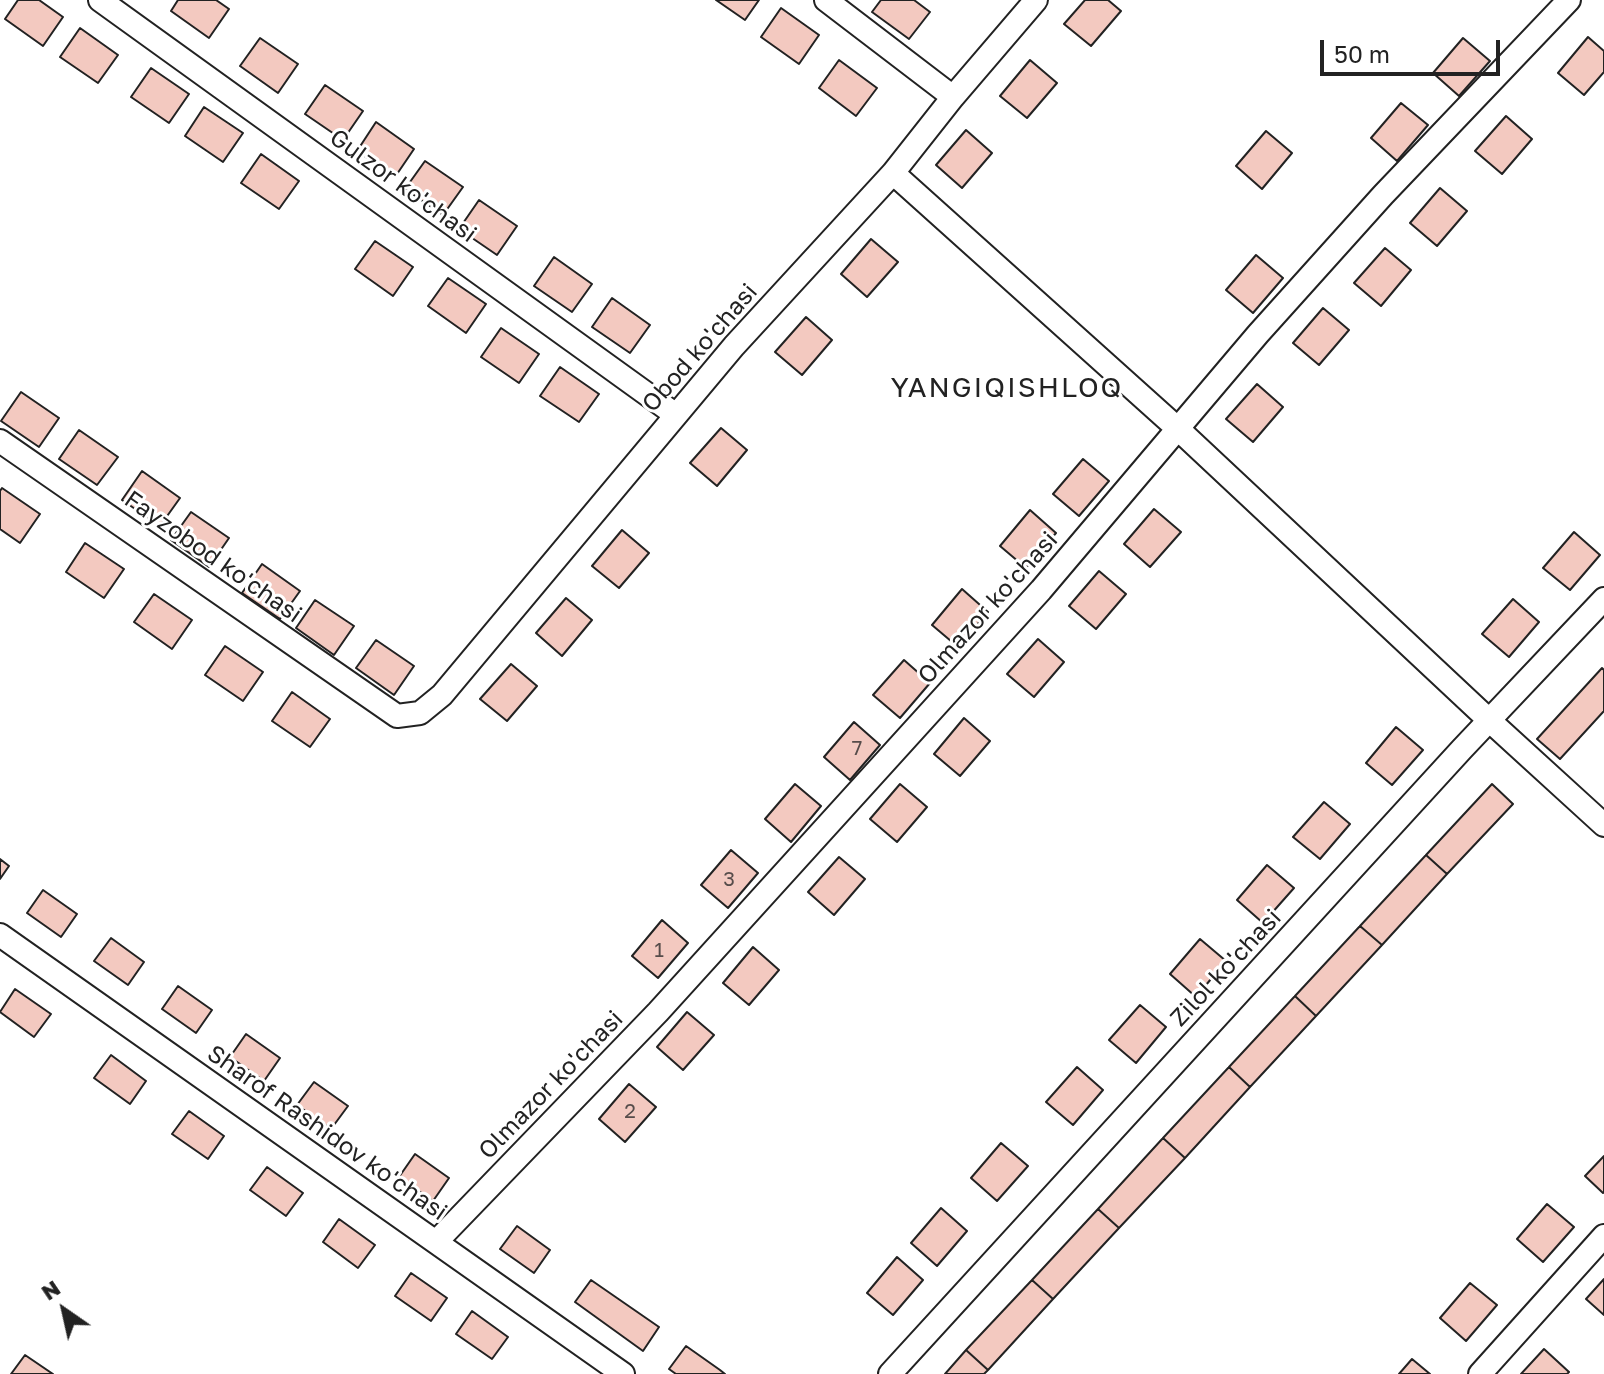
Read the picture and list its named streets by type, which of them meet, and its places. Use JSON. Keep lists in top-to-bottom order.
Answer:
{
  "streets": {
    "street": [
      "Gulzor ko'chasi",
      "Obod ko'chasi",
      "Fayzobod ko'chasi",
      "Olmazor ko'chasi",
      "Zilol ko'chasi",
      "Sharof Rashidov ko'chasi"
    ]
  },
  "crossings": [
    ["Gulzor ko'chasi", "Obod ko'chasi"],
    ["Obod ko'chasi", "Fayzobod ko'chasi"],
    ["Olmazor ko'chasi", "Sharof Rashidov ko'chasi"]
  ],
  "districts": ["YANGIQISHLOQ"],
  "house_numbers": [
    "7",
    "3",
    "1",
    "2"
  ],
  "scale_bar": "50 m",
  "north": "top left"
}
